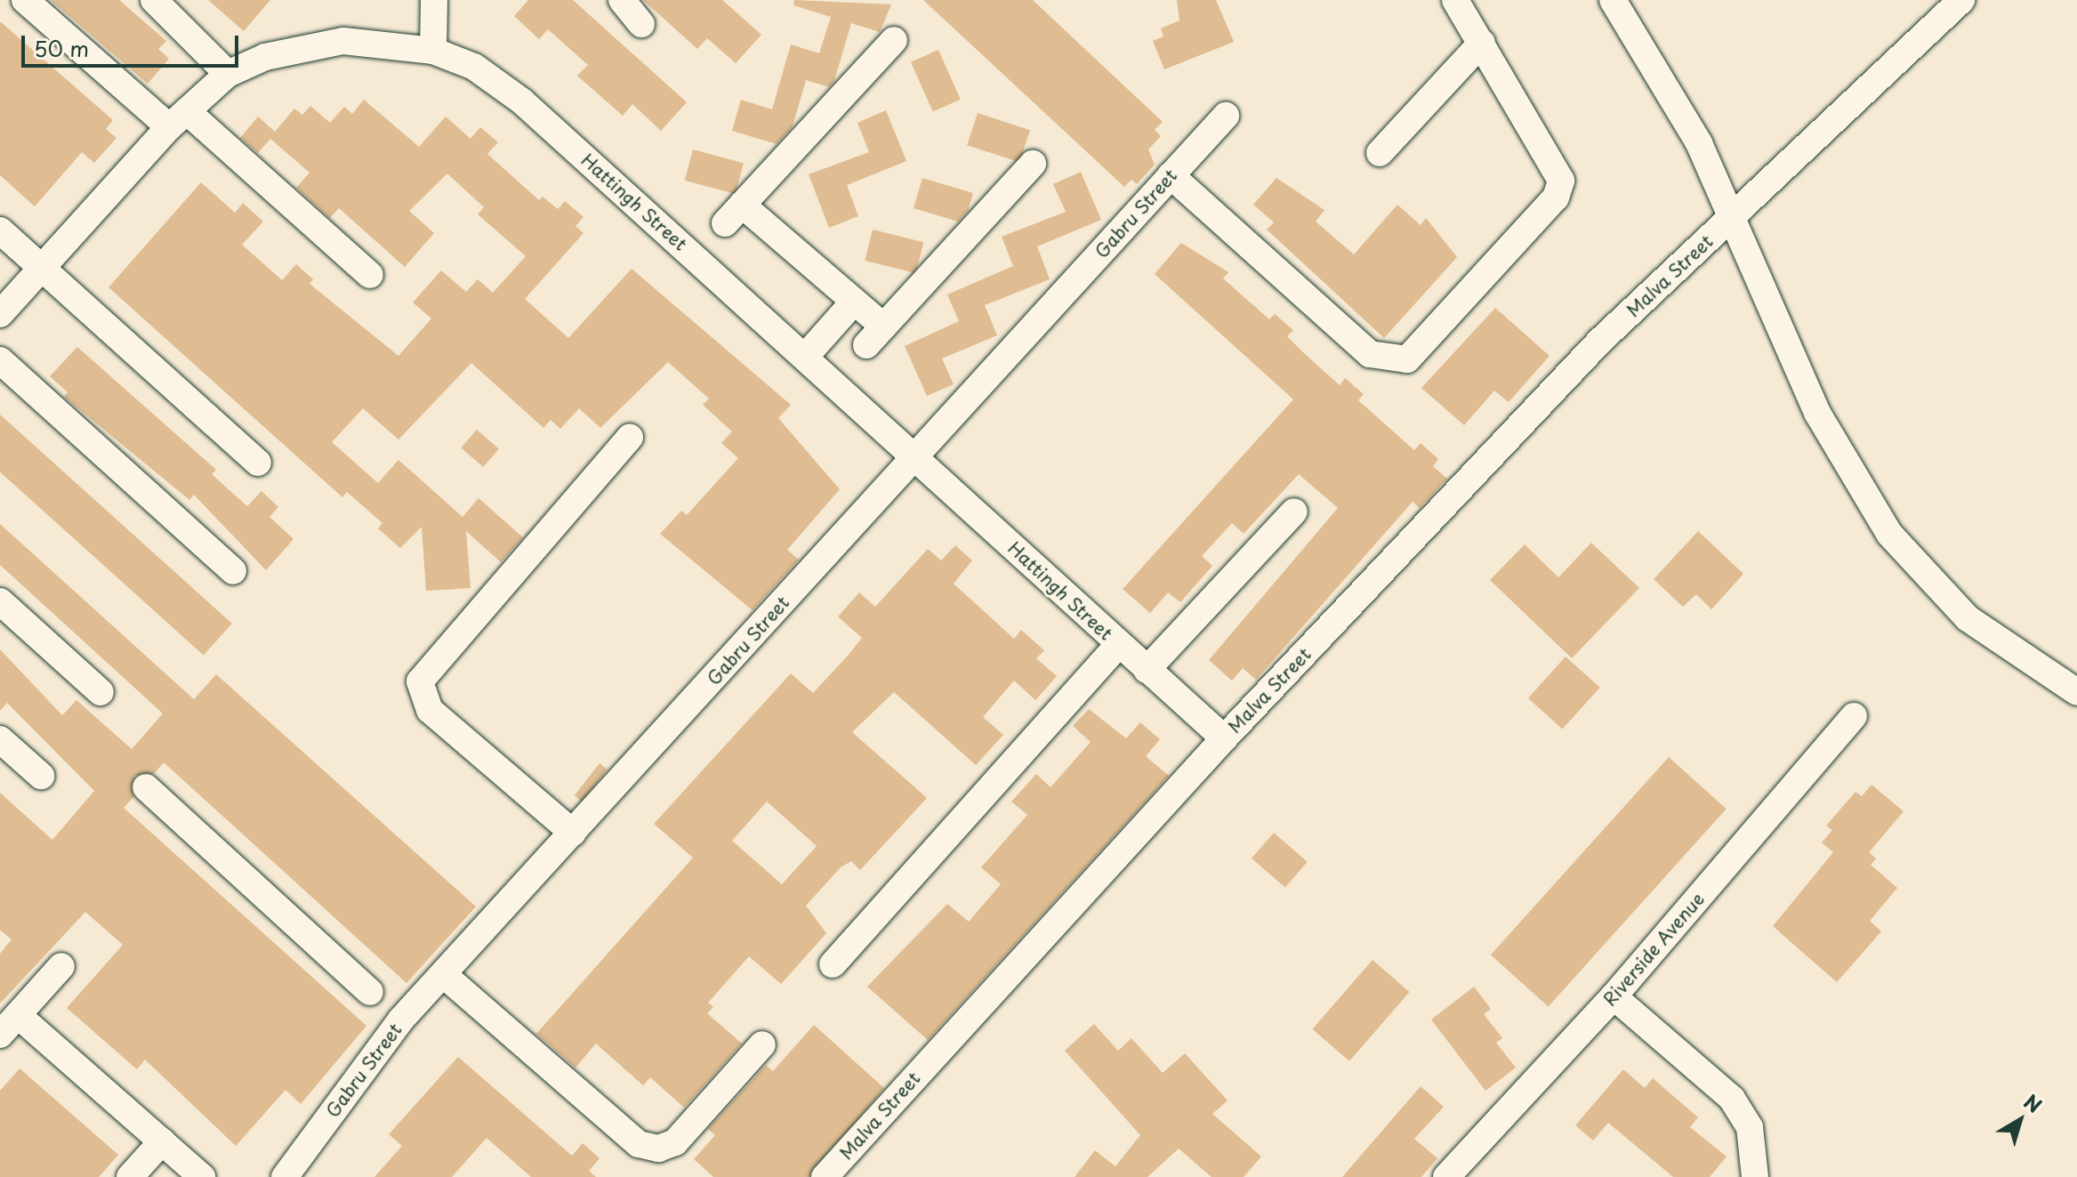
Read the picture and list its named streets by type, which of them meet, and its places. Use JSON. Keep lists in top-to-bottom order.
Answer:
{
  "streets": {
    "street": [
      "Hattingh Street",
      "Gabru Street",
      "Malva Street",
      "Riverside Avenue"
    ]
  },
  "crossings": [
    ["Hattingh Street", "Gabru Street"],
    ["Hattingh Street", "Malva Street"]
  ],
  "scale_bar": "50 m",
  "north": "top right"
}
